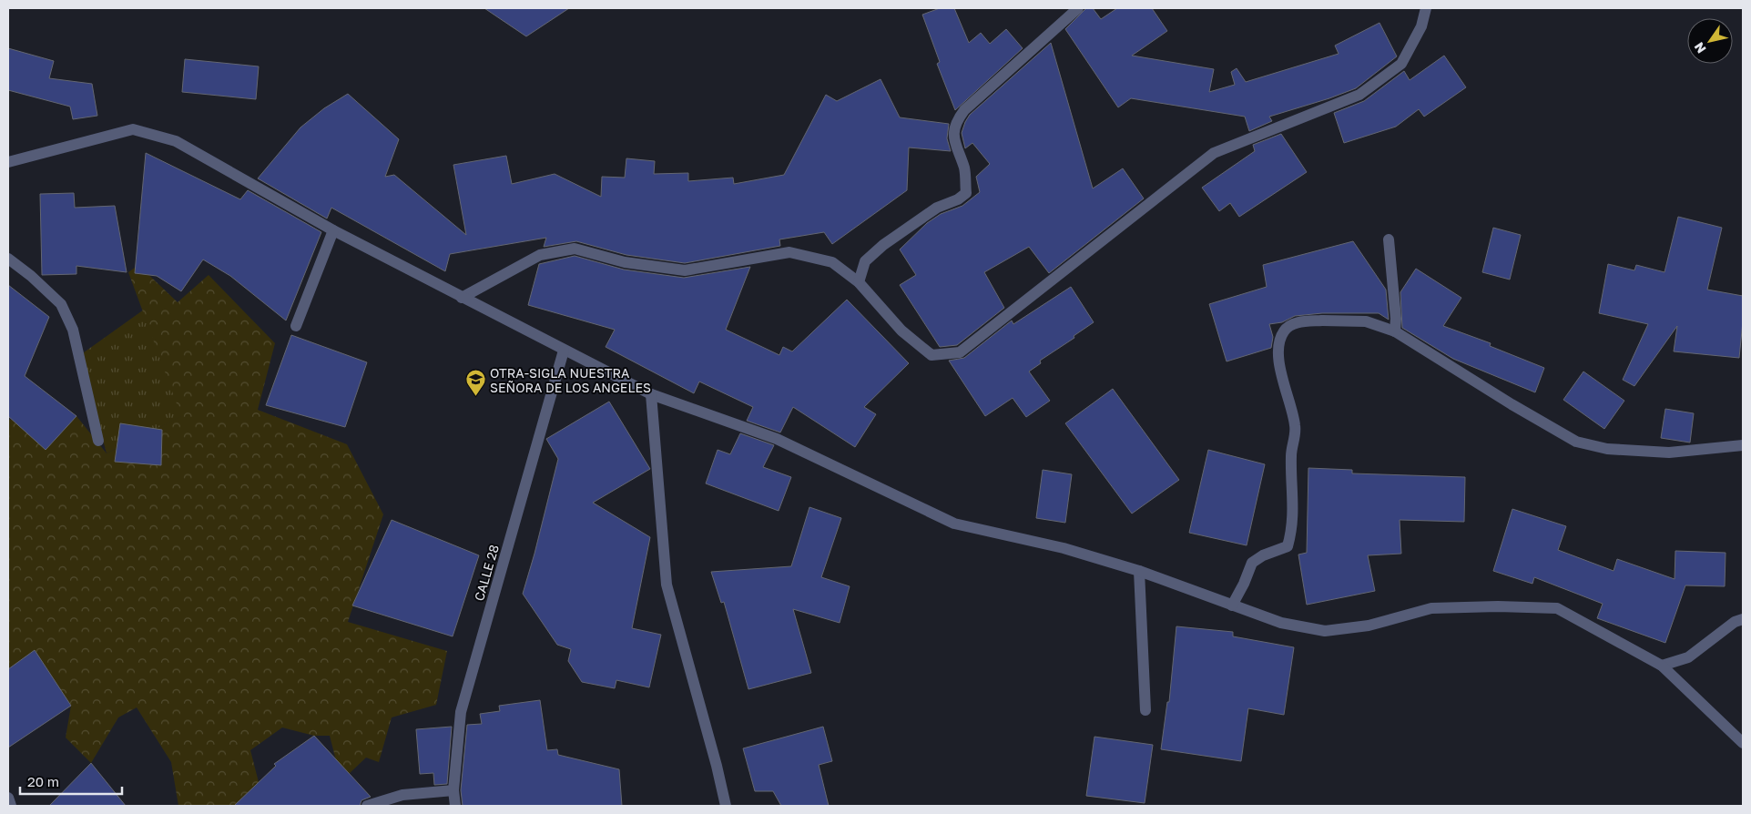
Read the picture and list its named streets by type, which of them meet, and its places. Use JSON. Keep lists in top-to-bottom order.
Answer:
{
  "streets": {
    "street": ["CALLE 28"]
  },
  "places": {
    "school or university": ["OTRA-SIGLA NUESTRA SEÑORA DE LOS ANGELES"]
  },
  "scale_bar": "20 m",
  "north": "bottom left"
}
